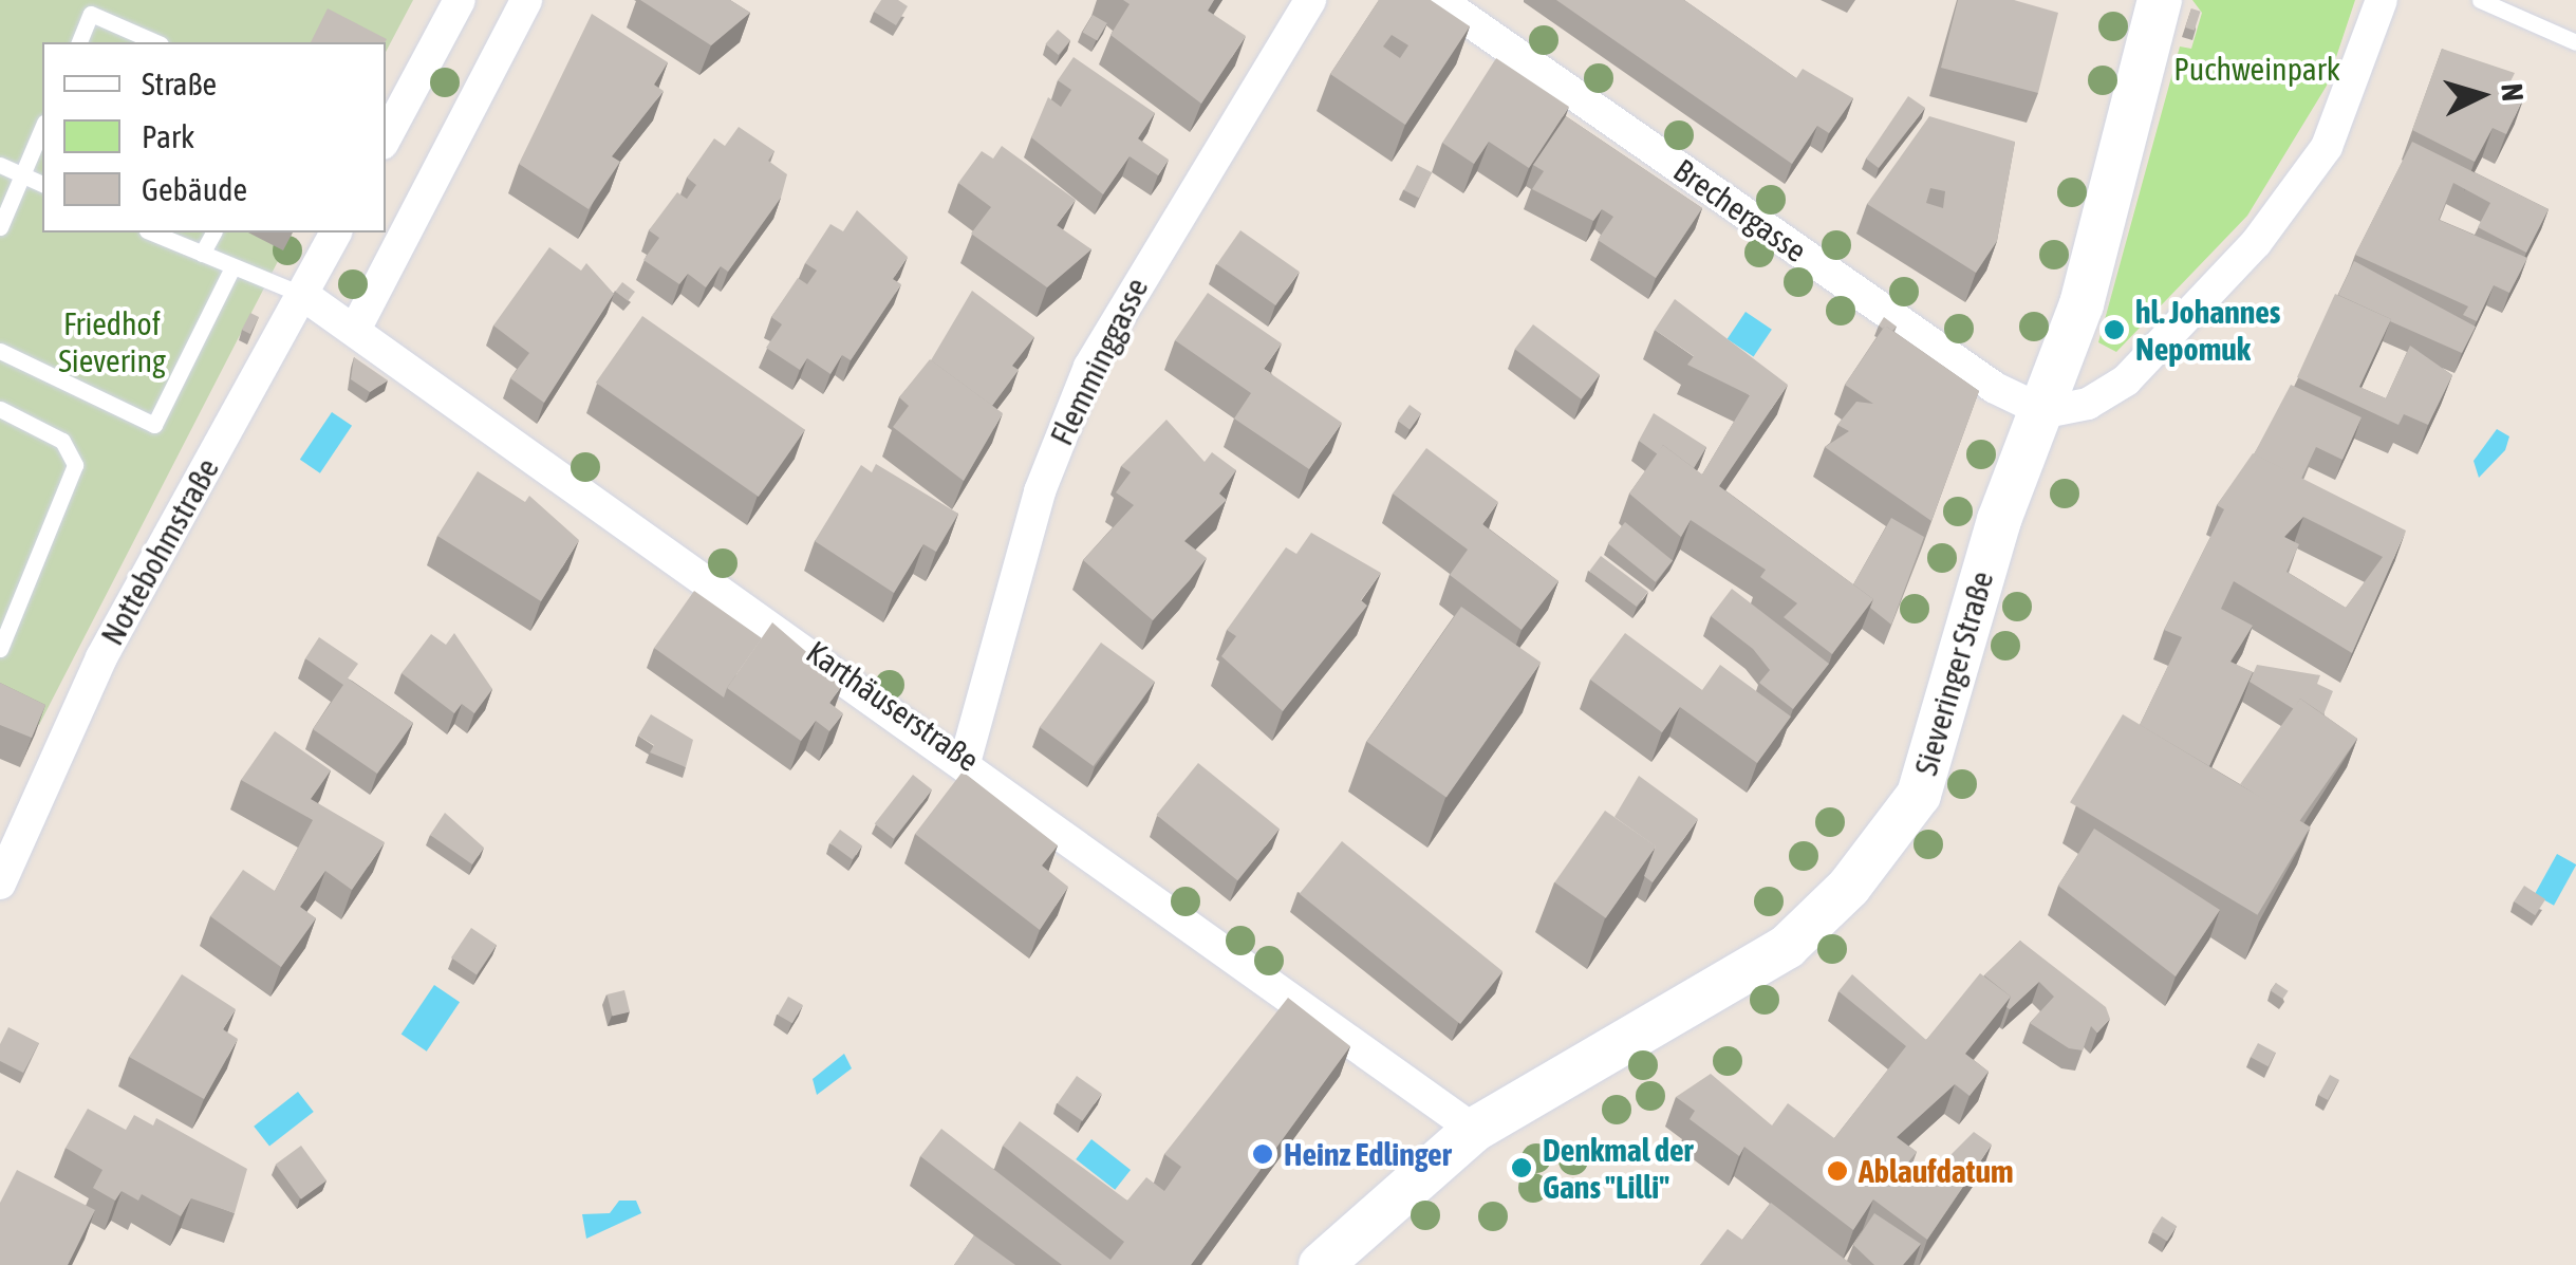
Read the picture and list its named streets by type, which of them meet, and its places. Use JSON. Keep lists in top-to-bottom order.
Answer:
{
  "streets": {
    "main road": ["Sieveringer Straße"],
    "street": [
      "Brechergasse",
      "Flemminggasse",
      "Nottebohmstraße",
      "Karthäuserstraße"
    ]
  },
  "crossings": [
    ["Brechergasse", "Sieveringer Straße"],
    ["Flemminggasse", "Karthäuserstraße"],
    ["Nottebohmstraße", "Karthäuserstraße"],
    ["Sieveringer Straße", "Karthäuserstraße"]
  ],
  "parks": ["Puchweinpark", "Friedhof Sievering"],
  "places": [
    "hl. Johannes Nepomuk",
    "Heinz Edlinger",
    "Denkmal der Gans \"Lilli\"",
    "Ablaufdatum"
  ],
  "legend": ["Straße", "Park", "Gebäude"],
  "north": "right"
}
